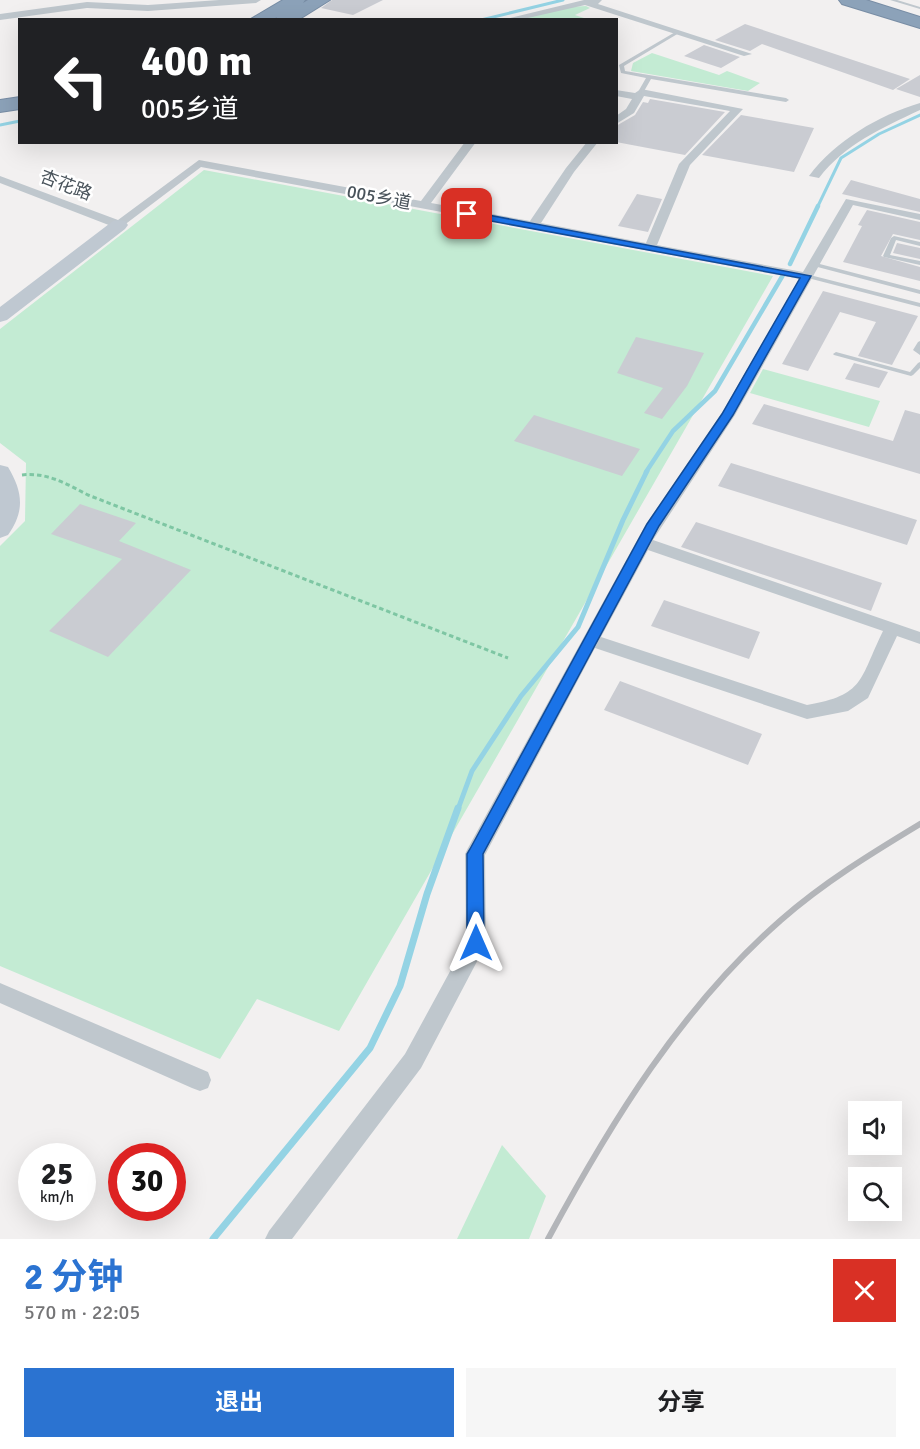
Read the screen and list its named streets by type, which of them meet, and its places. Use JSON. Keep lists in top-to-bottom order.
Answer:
{
  "streets": {
    "street": ["杏花路", "005乡道"]
  },
  "crossings": [
    ["杏花路", "005乡道"]
  ],
  "page": {
    "turn": ["400 m", "005乡道"],
    "speed": "25 km/h",
    "limit": "30",
    "heading": ["2 分钟", "570 m · 22:05"],
    "buttons": ["退出", "分享"]
  }
}
